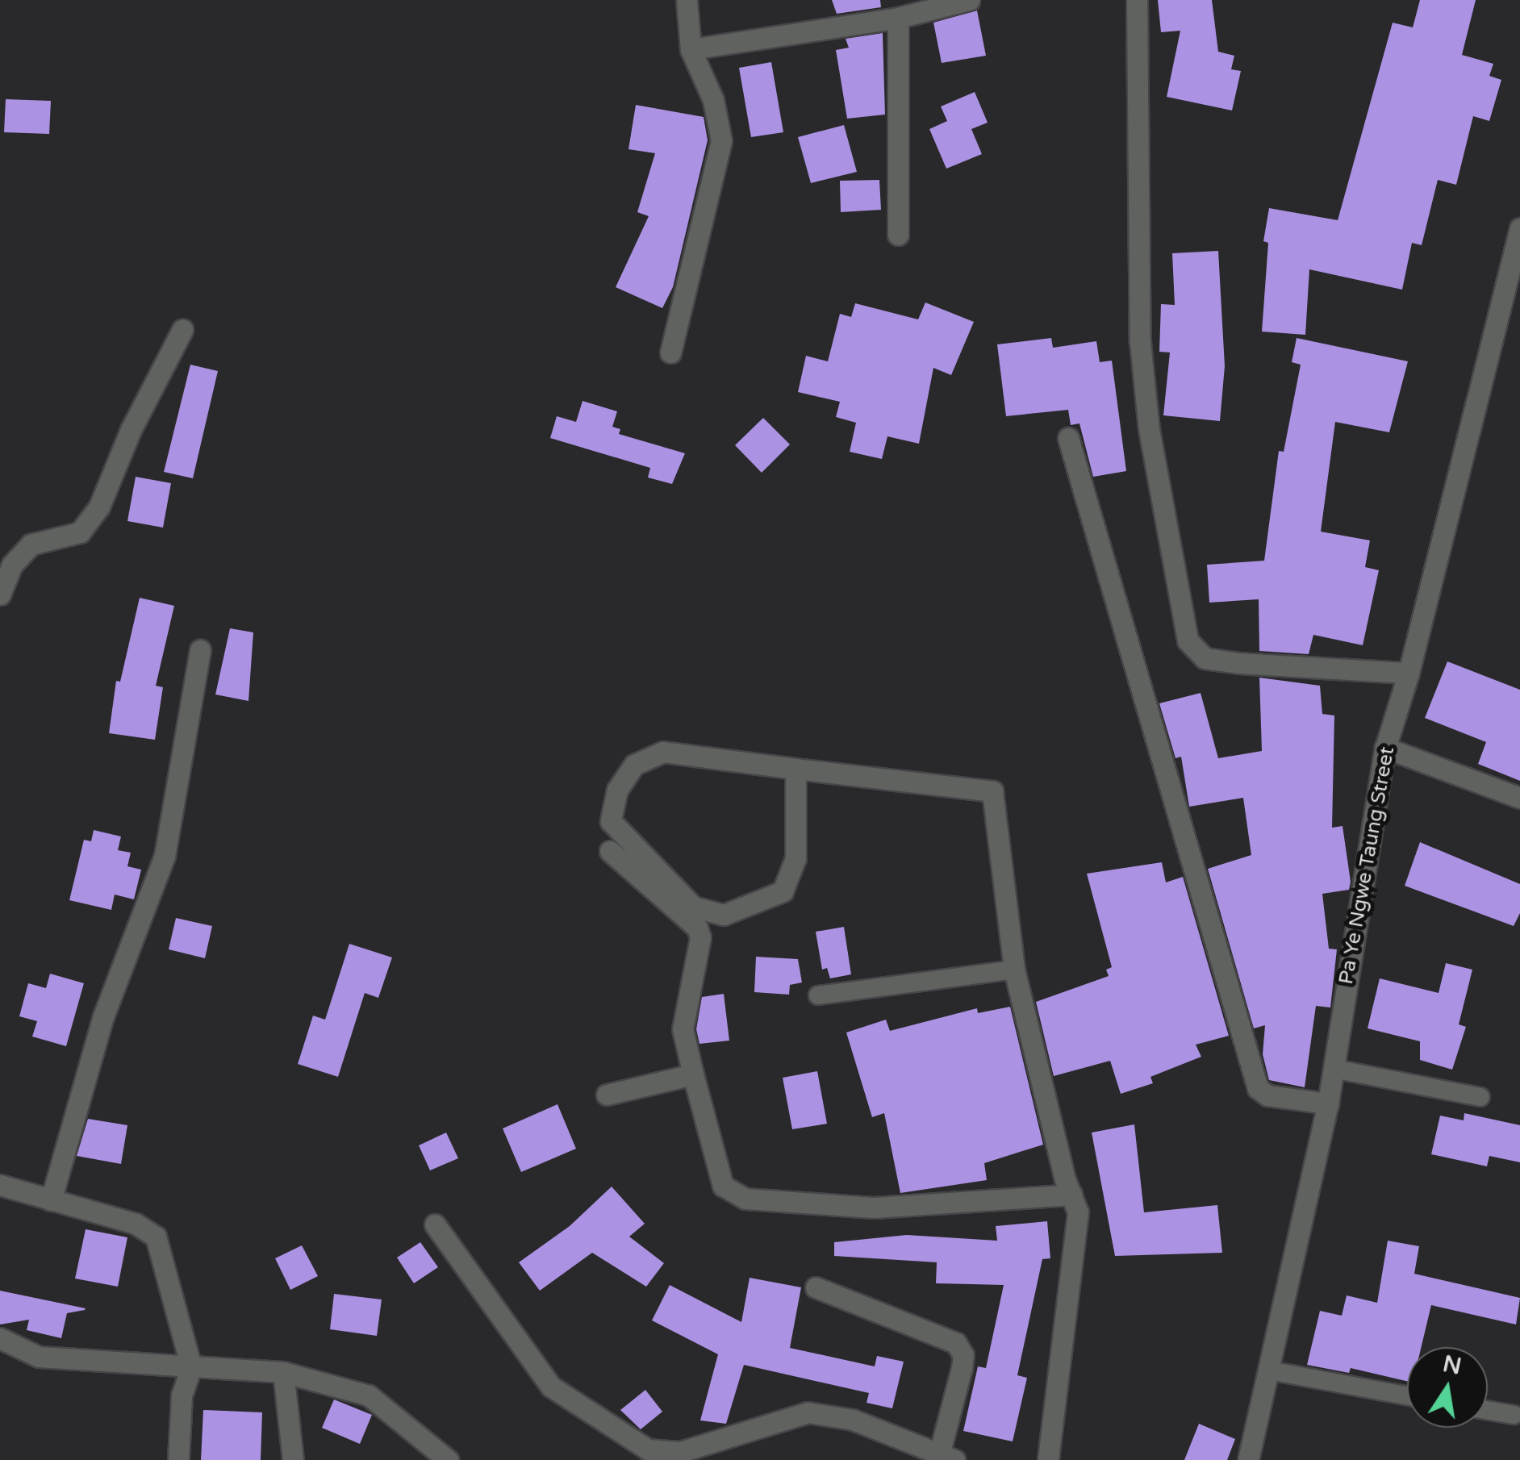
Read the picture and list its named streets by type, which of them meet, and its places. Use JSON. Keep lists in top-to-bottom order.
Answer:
{
  "streets": {
    "street": ["Pa Ye Ngwe Taung Street"]
  },
  "north": "top"
}
